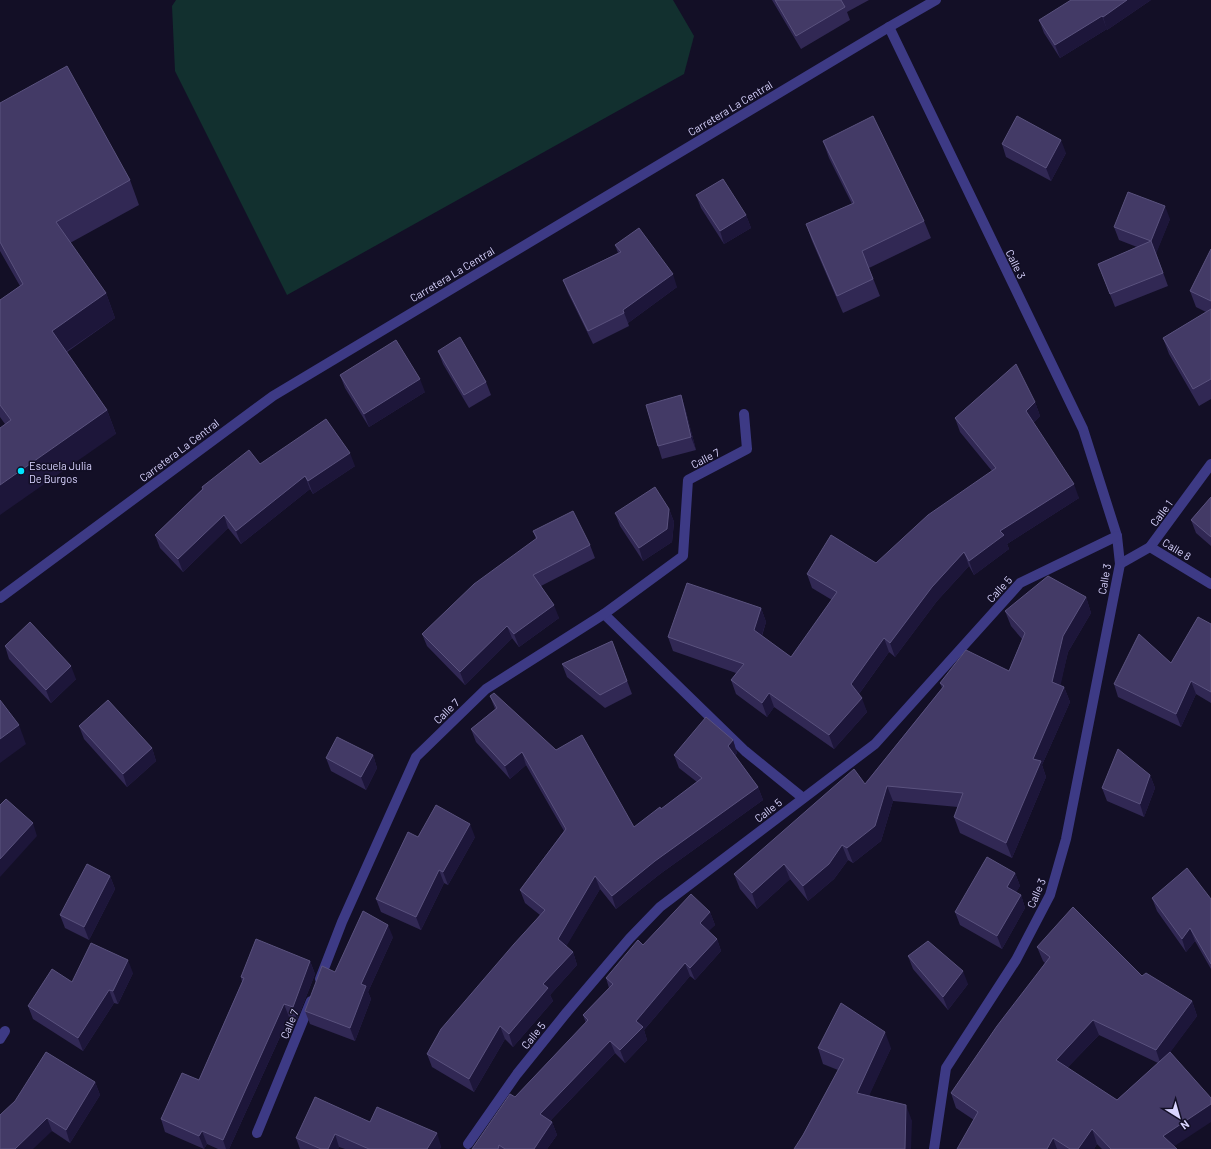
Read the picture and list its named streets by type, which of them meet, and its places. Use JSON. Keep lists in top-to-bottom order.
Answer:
{
  "streets": {
    "street": [
      "Carretera La Central",
      "Calle 3",
      "Calle 7",
      "Calle 1",
      "Calle 8",
      "Calle 5"
    ]
  },
  "crossings": [
    ["Carretera La Central", "Calle 3"],
    ["Calle 3", "Calle 1"],
    ["Calle 3", "Calle 5"],
    ["Calle 1", "Calle 8"]
  ],
  "places": ["Escuela Julia De Burgos"],
  "north": "bottom right"
}
